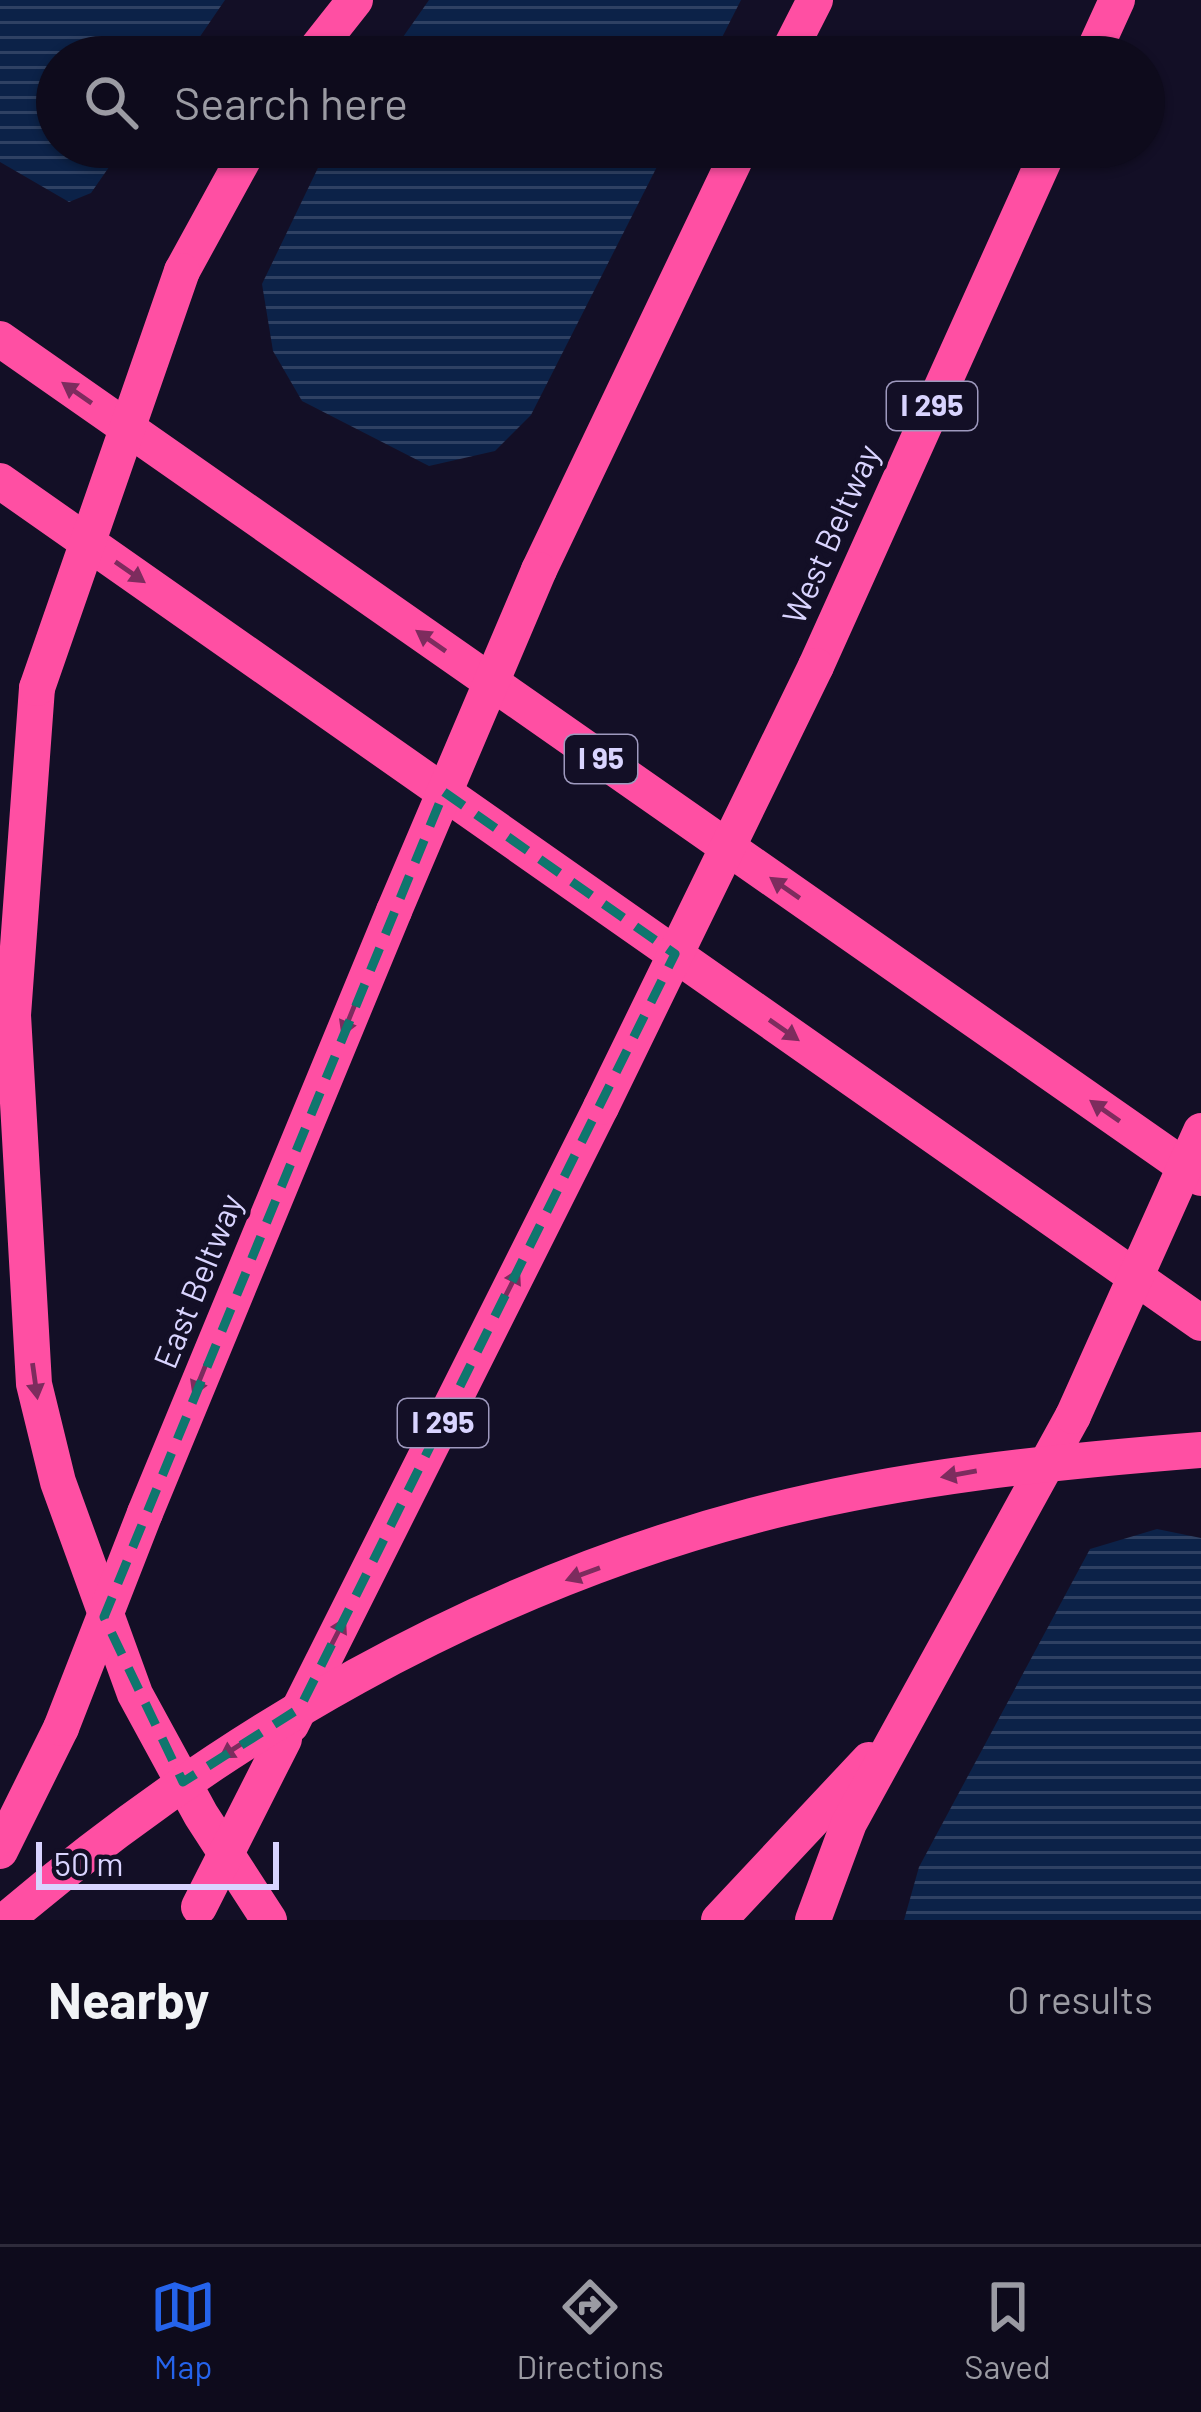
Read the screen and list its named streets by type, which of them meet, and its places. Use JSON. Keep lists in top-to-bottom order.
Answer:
{
  "streets": {
    "highway": [
      "I 295",
      "West Beltway",
      "I 95",
      "East Beltway"
    ]
  },
  "one_way": ["West Beltway", "East Beltway"],
  "scale_bar": "50 m",
  "page": {
    "search": "Search here",
    "scale": "50 m",
    "heading": ["Nearby", "0 results"],
    "nav": ["Map", "Directions", "Saved"]
  }
}
